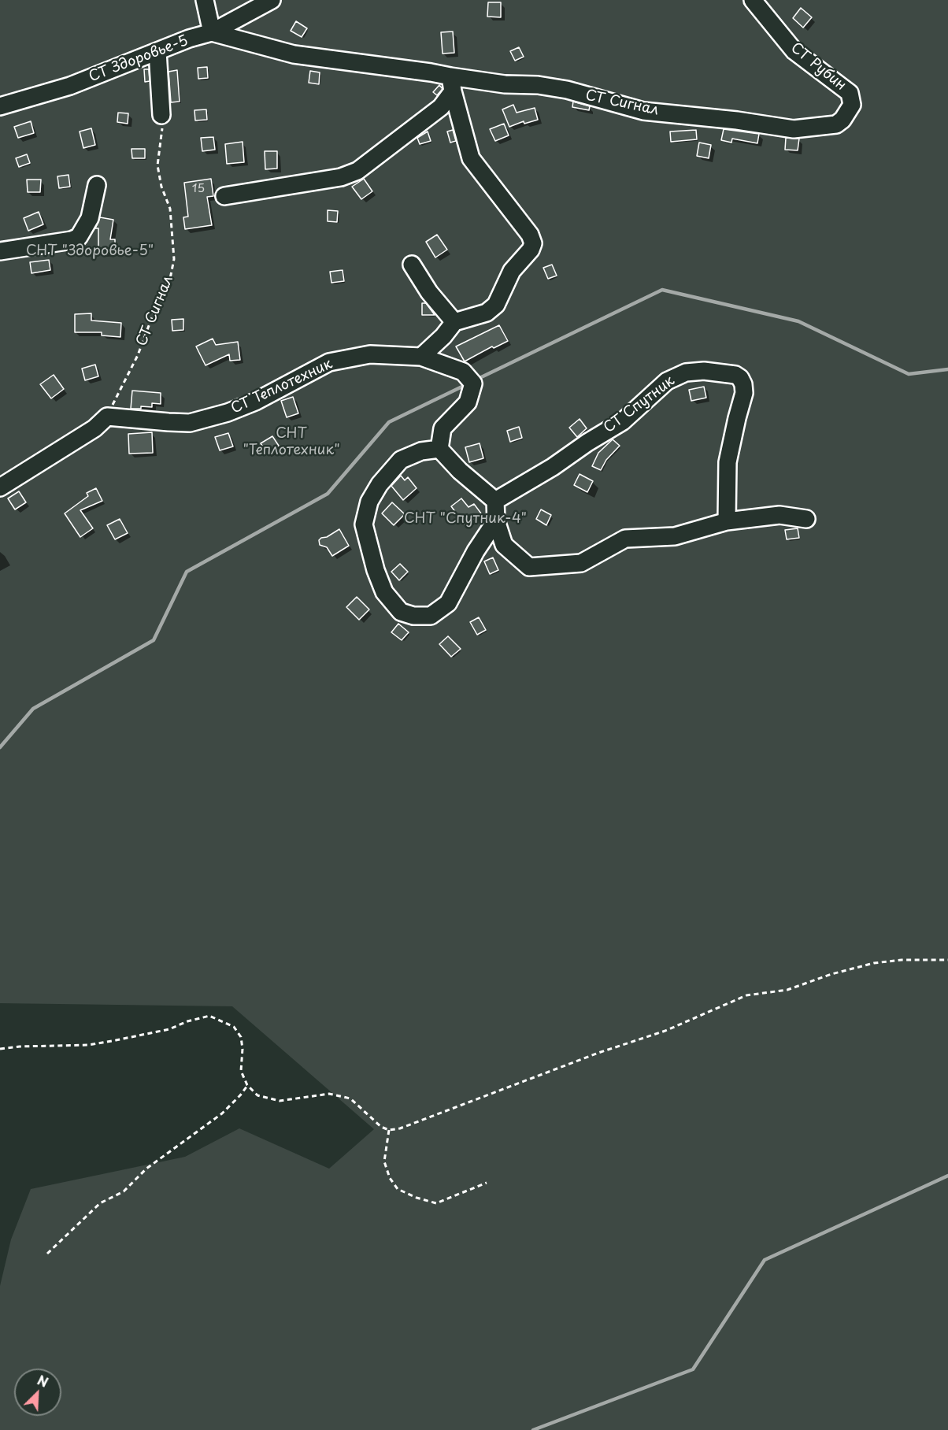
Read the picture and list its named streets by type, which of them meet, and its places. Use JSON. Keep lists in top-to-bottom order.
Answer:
{
  "streets": {
    "lane": [
      "СТ Здоровье-5",
      "СТ Рубин",
      "СТ Сигнал",
      "СТ Теплотехник",
      "СТ Спутник"
    ]
  },
  "crossings": [
    ["СТ Здоровье-5", "СТ Сигнал"],
    ["СТ Рубин", "СТ Сигнал"],
    ["СТ Сигнал", "СТ Теплотехник"],
    ["СТ Теплотехник", "СТ Спутник"]
  ],
  "parks": ["СНТ \"Здоровье-5\"", "СНТ \"Теплотехник\"", "СНТ \"Спутник-4\""],
  "house_numbers": ["15"],
  "north": "top right"
}
